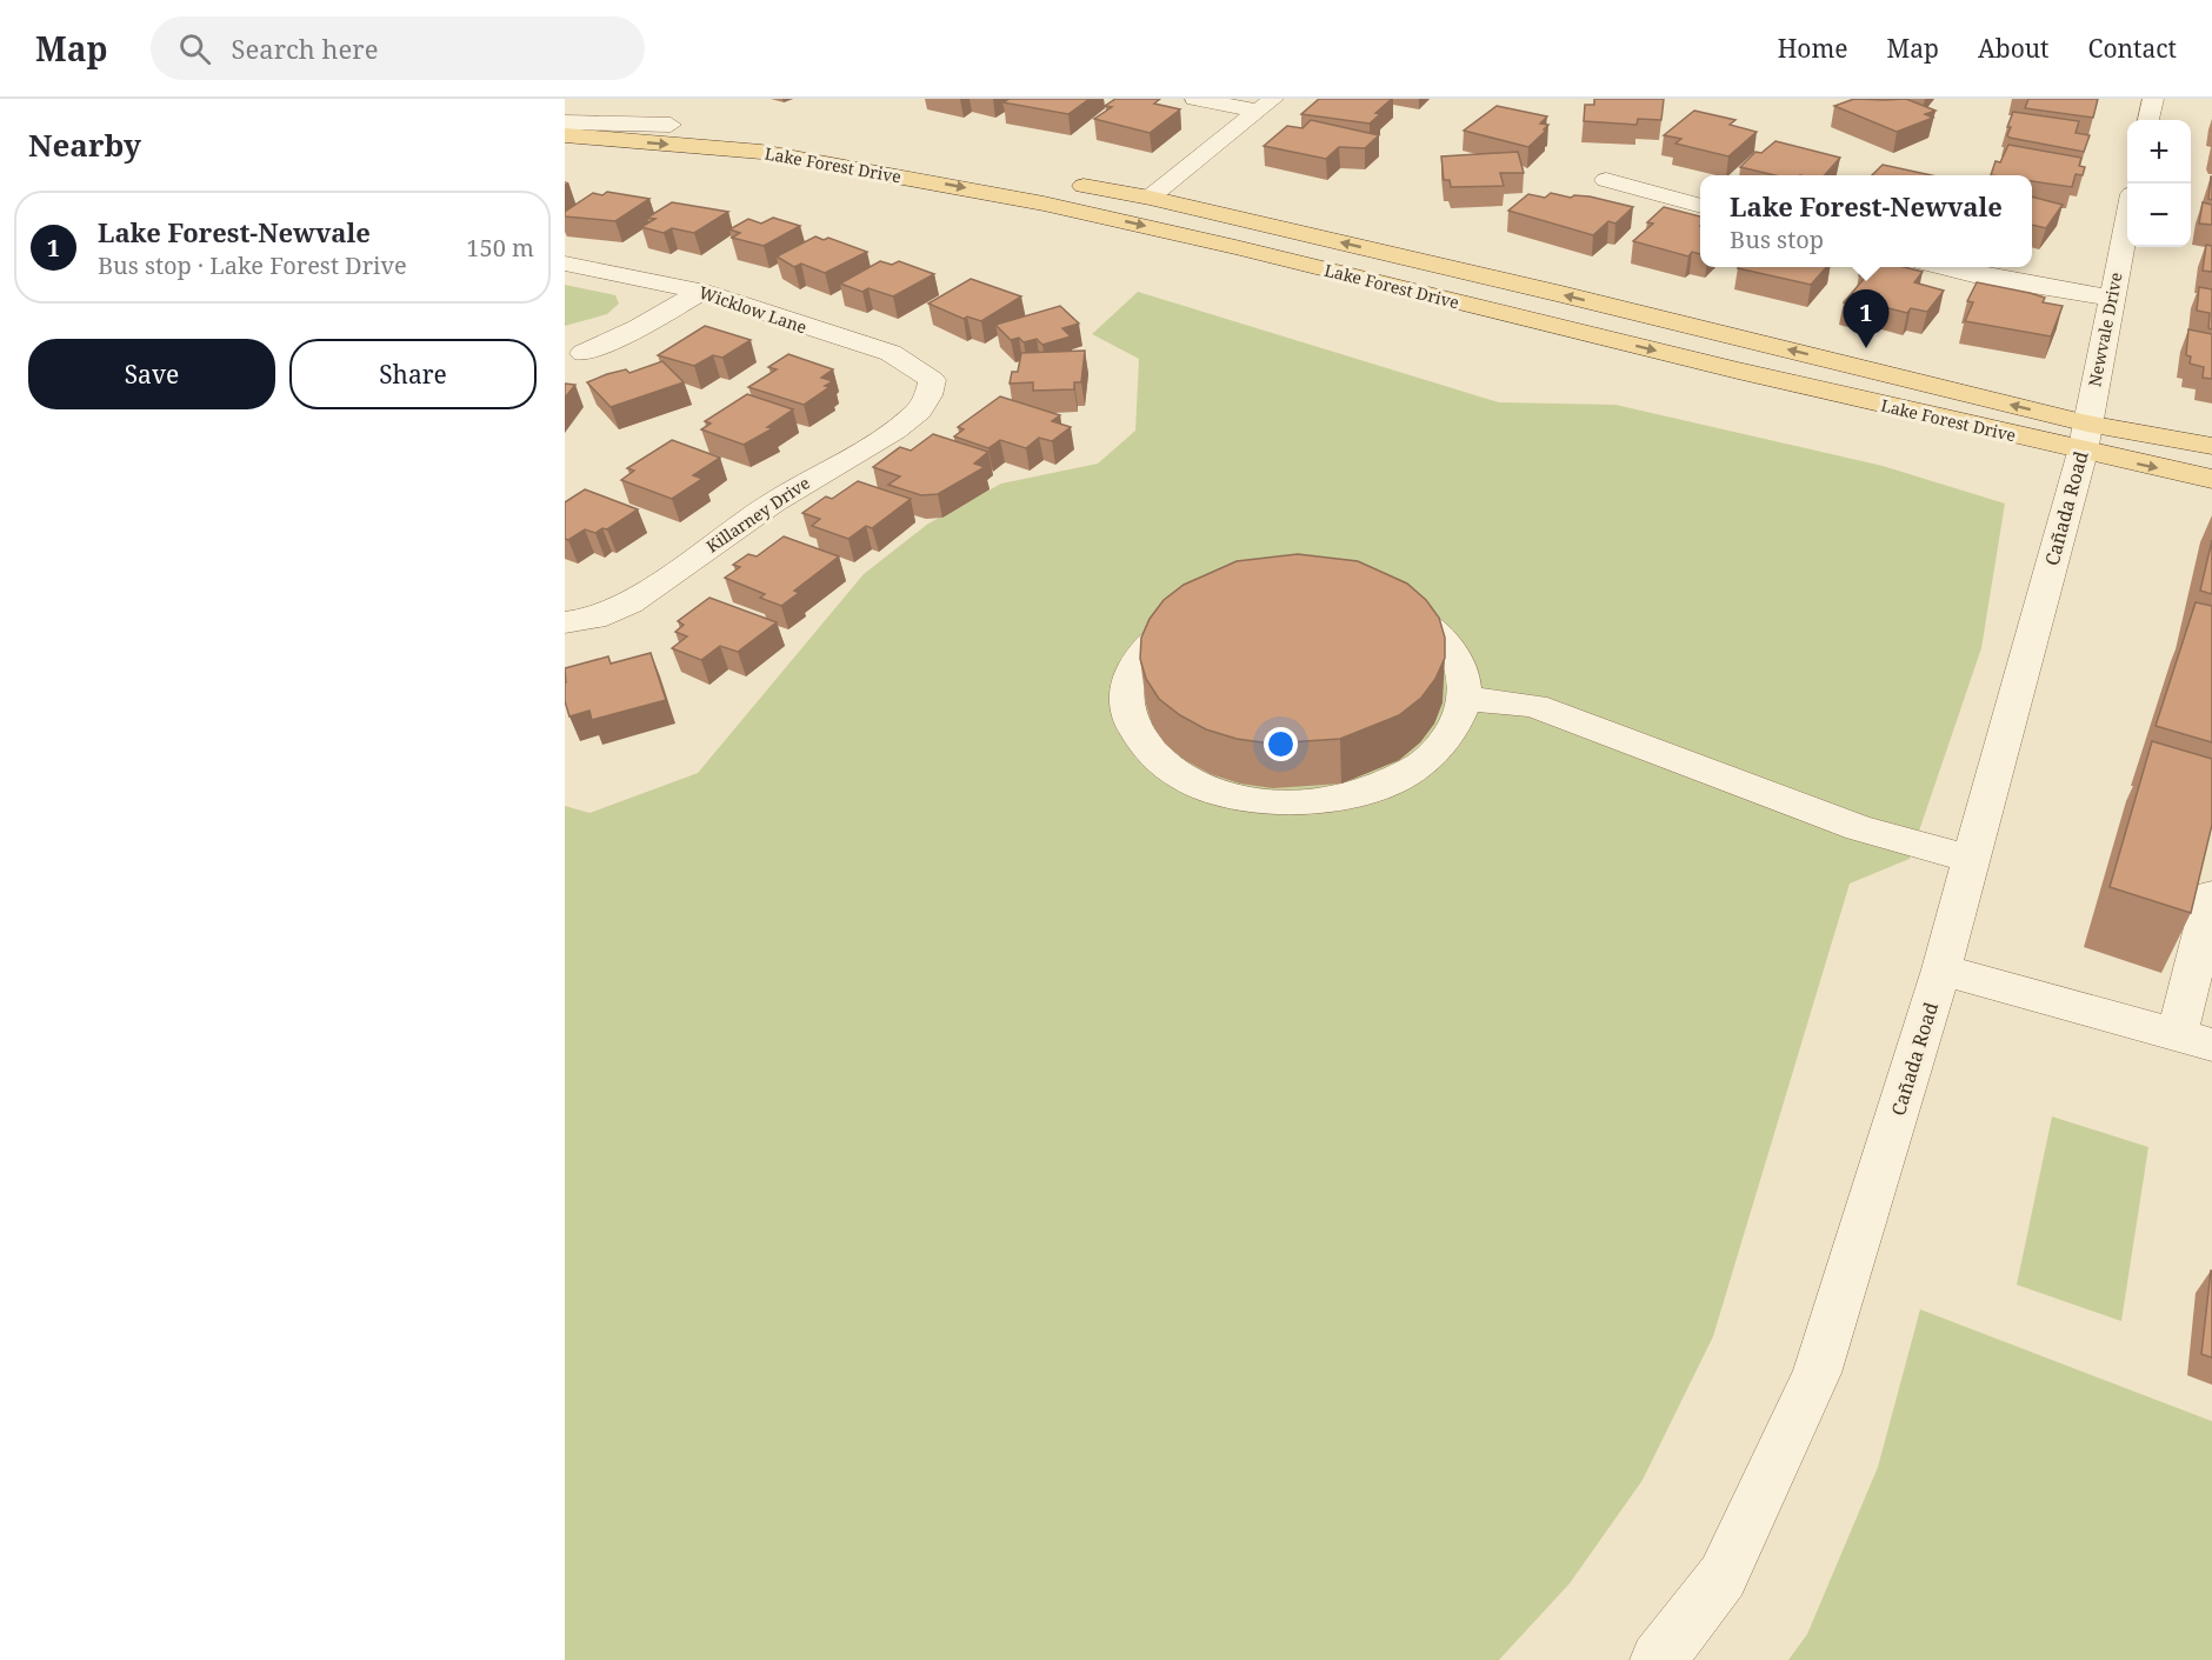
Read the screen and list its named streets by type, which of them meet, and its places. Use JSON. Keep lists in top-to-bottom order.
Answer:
{
  "streets": {
    "main road": ["Lake Forest Drive"],
    "street": [
      "Wicklow Lane",
      "Newvale Drive",
      "Cañada Road",
      "Killarney Drive"
    ]
  },
  "crossings": [
    ["Lake Forest Drive", "Newvale Drive"],
    ["Lake Forest Drive", "Cañada Road"],
    ["Wicklow Lane", "Killarney Drive"],
    ["Newvale Drive", "Cañada Road"]
  ],
  "page": {
    "header": "Map",
    "search": "Search here",
    "nav": [
      "Home",
      "Map",
      "About",
      "Contact"
    ],
    "heading": "Nearby",
    "map_buttons": ["+", "−"],
    "popup": ["Lake Forest-Newvale", "Bus stop"],
    "list": [
      {
        "mark": "1",
        "name": "Lake Forest-Newvale",
        "note": "Bus stop · Lake Forest Drive",
        "value": "150 m"
      }
    ],
    "pins": "1",
    "buttons": ["Save", "Share"]
  }
}
